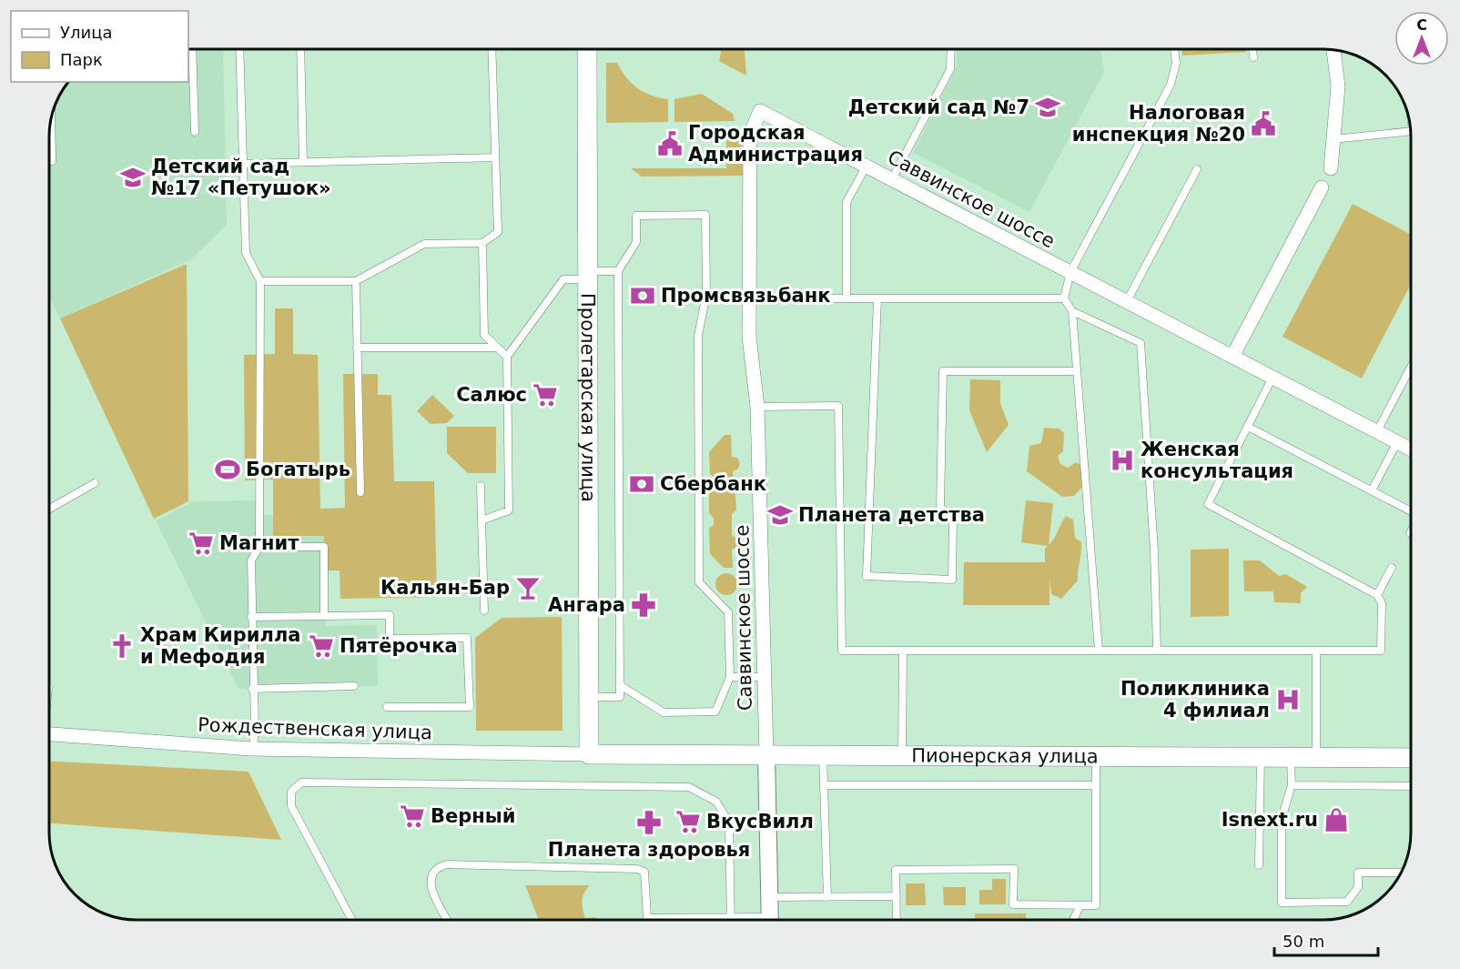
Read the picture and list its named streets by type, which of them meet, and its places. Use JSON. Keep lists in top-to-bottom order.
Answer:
{
  "streets": {
    "main road": ["Пролетарская улица", "Пионерская улица"],
    "street": ["Саввинское шоссе", "Рождественская улица"]
  },
  "crossings": [
    ["Саввинское шоссе", "Пионерская улица"],
    ["Пролетарская улица", "Рождественская улица"],
    ["Пролетарская улица", "Пионерская улица"],
    ["Рождественская улица", "Пионерская улица"]
  ],
  "places": {
    "school or university": ["Детский сад №7", "Детский сад №17 «Петушок»", "Планета детства"],
    "public building": ["Налоговая инспекция №20", "Городская Администрация"],
    "bank": ["Промсвязьбанк", "Сбербанк"],
    "supermarket": [
      "Салюс",
      "Магнит",
      "Пятёрочка",
      "Верный",
      "ВкусВилл"
    ],
    "hospital": ["Женская консультация", "Поликлиника 4 филиал"],
    "sports": ["Богатырь"],
    "bar": ["Кальян-Бар"],
    "pharmacy": ["Ангара", "Планета здоровья"],
    "church": ["Храм Кирилла и Мефодия"],
    "shop": ["Isnext.ru"]
  },
  "legend": ["Улица", "Парк"],
  "scale_bar": "50 m",
  "north": "top"
}
